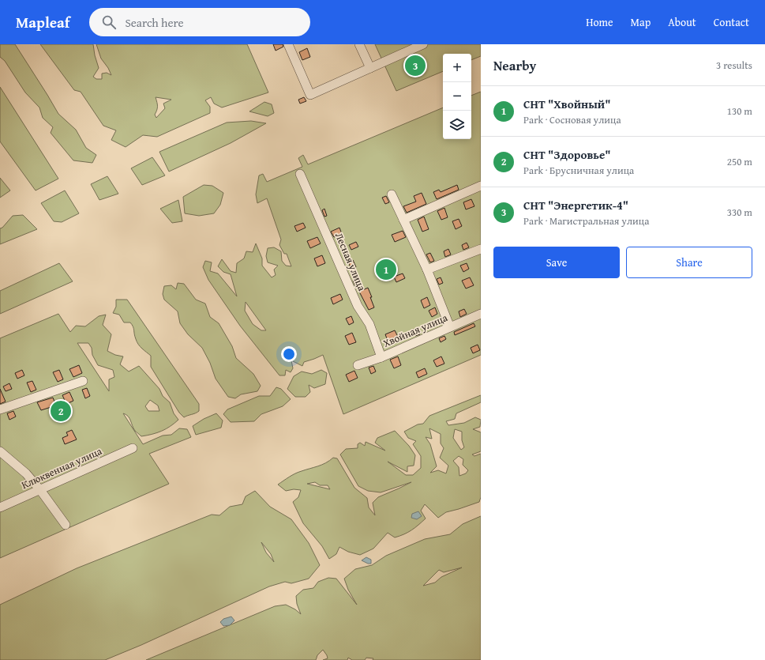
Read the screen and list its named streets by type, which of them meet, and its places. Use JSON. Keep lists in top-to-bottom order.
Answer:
{
  "streets": {
    "street": ["Лесная улица", "Хвойная улица", "Клюквенная улица"]
  },
  "crossings": [
    ["Лесная улица", "Хвойная улица"]
  ],
  "page": {
    "header": "Mapleaf",
    "search": "Search here",
    "nav": [
      "Home",
      "Map",
      "About",
      "Contact"
    ],
    "heading": ["Nearby", "3 results"],
    "map_buttons": ["+", "−"],
    "pins": ["3", "1", "2"],
    "list": [
      {
        "mark": "1",
        "name": "СНТ \"Хвойный\"",
        "note": "Park · Сосновая улица",
        "value": "130 m"
      },
      {
        "mark": "2",
        "name": "СНТ \"Здоровье\"",
        "note": "Park · Брусничная улица",
        "value": "250 m"
      },
      {
        "mark": "3",
        "name": "СНТ \"Энергетик-4\"",
        "note": "Park · Магистральная улица",
        "value": "330 m"
      }
    ],
    "buttons": ["Save", "Share"]
  }
}
